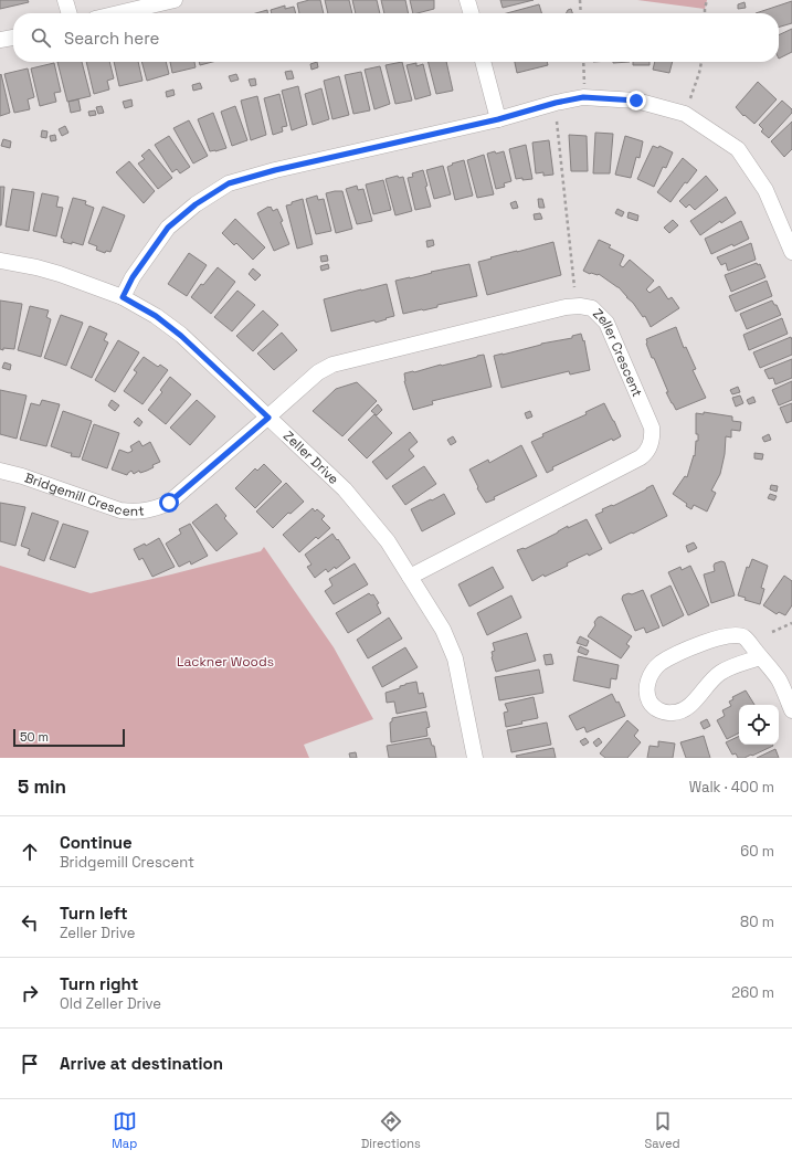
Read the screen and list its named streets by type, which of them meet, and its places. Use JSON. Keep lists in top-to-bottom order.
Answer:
{
  "streets": {
    "street": ["Zeller Crescent", "Zeller Drive", "Bridgemill Crescent"]
  },
  "crossings": [
    ["Zeller Crescent", "Zeller Drive"],
    ["Zeller Crescent", "Bridgemill Crescent"],
    ["Zeller Drive", "Bridgemill Crescent"]
  ],
  "parks": ["Lackner Woods"],
  "scale_bar": "50 m",
  "page": {
    "search": "Search here",
    "scale": "50 m",
    "heading": ["5 min", "Walk · 400 m"],
    "list": [
      ["Continue", "Bridgemill Crescent", "60 m"],
      ["Turn left", "Zeller Drive", "80 m"],
      ["Turn right", "Old Zeller Drive", "260 m"],
      "Arrive at destination"
    ],
    "nav": ["Map", "Directions", "Saved"]
  }
}
